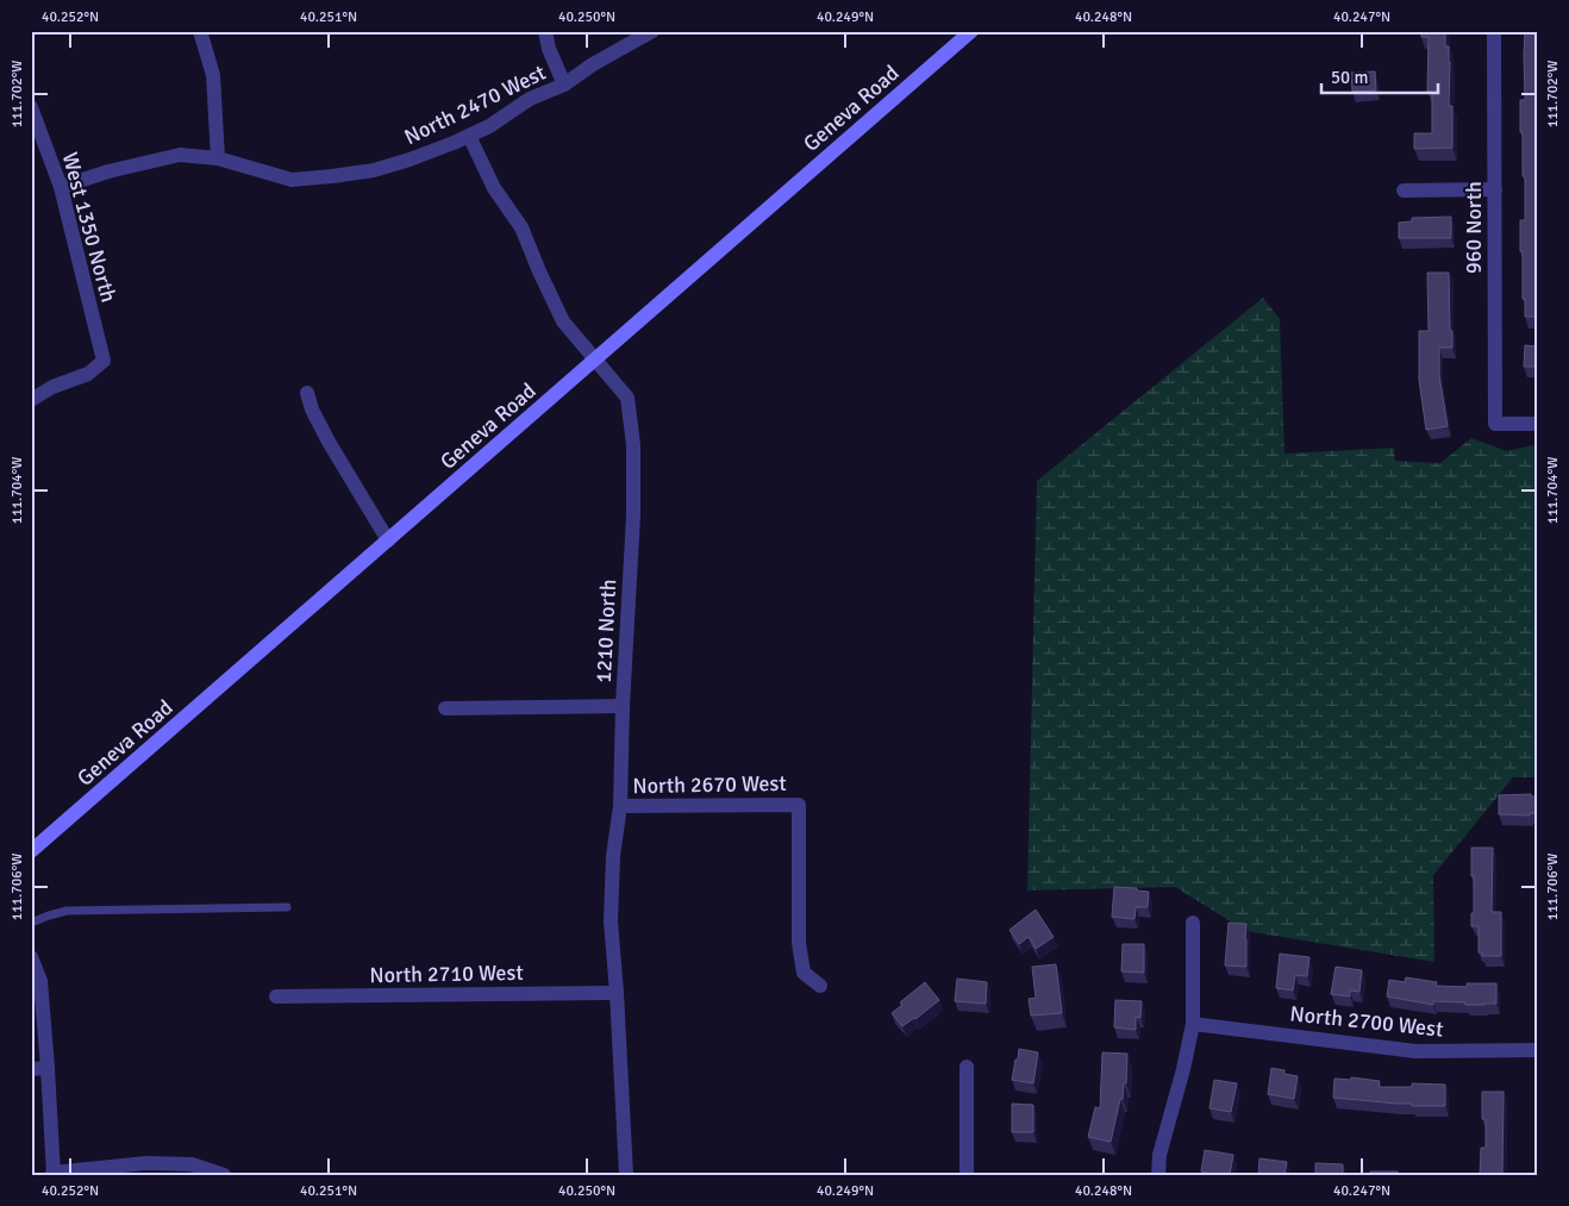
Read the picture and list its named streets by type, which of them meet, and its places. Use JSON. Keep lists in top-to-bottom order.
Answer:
{
  "streets": {
    "main road": ["Geneva Road"],
    "street": [
      "North 2470 West",
      "West 1350 North",
      "960 North",
      "1210 North",
      "North 2670 West",
      "North 2710 West",
      "North 2700 West"
    ]
  },
  "crossings": [
    ["North 2470 West", "West 1350 North"],
    ["North 2470 West", "1210 North"],
    ["Geneva Road", "1210 North"],
    ["1210 North", "North 2670 West"],
    ["1210 North", "North 2710 West"]
  ],
  "scale_bar": "50 m",
  "coordinates": [
    "40.252°N",
    "40.251°N",
    "40.250°N",
    "40.249°N",
    "40.248°N",
    "40.247°N",
    "111.702°W",
    "111.704°W",
    "111.706°W"
  ]
}
